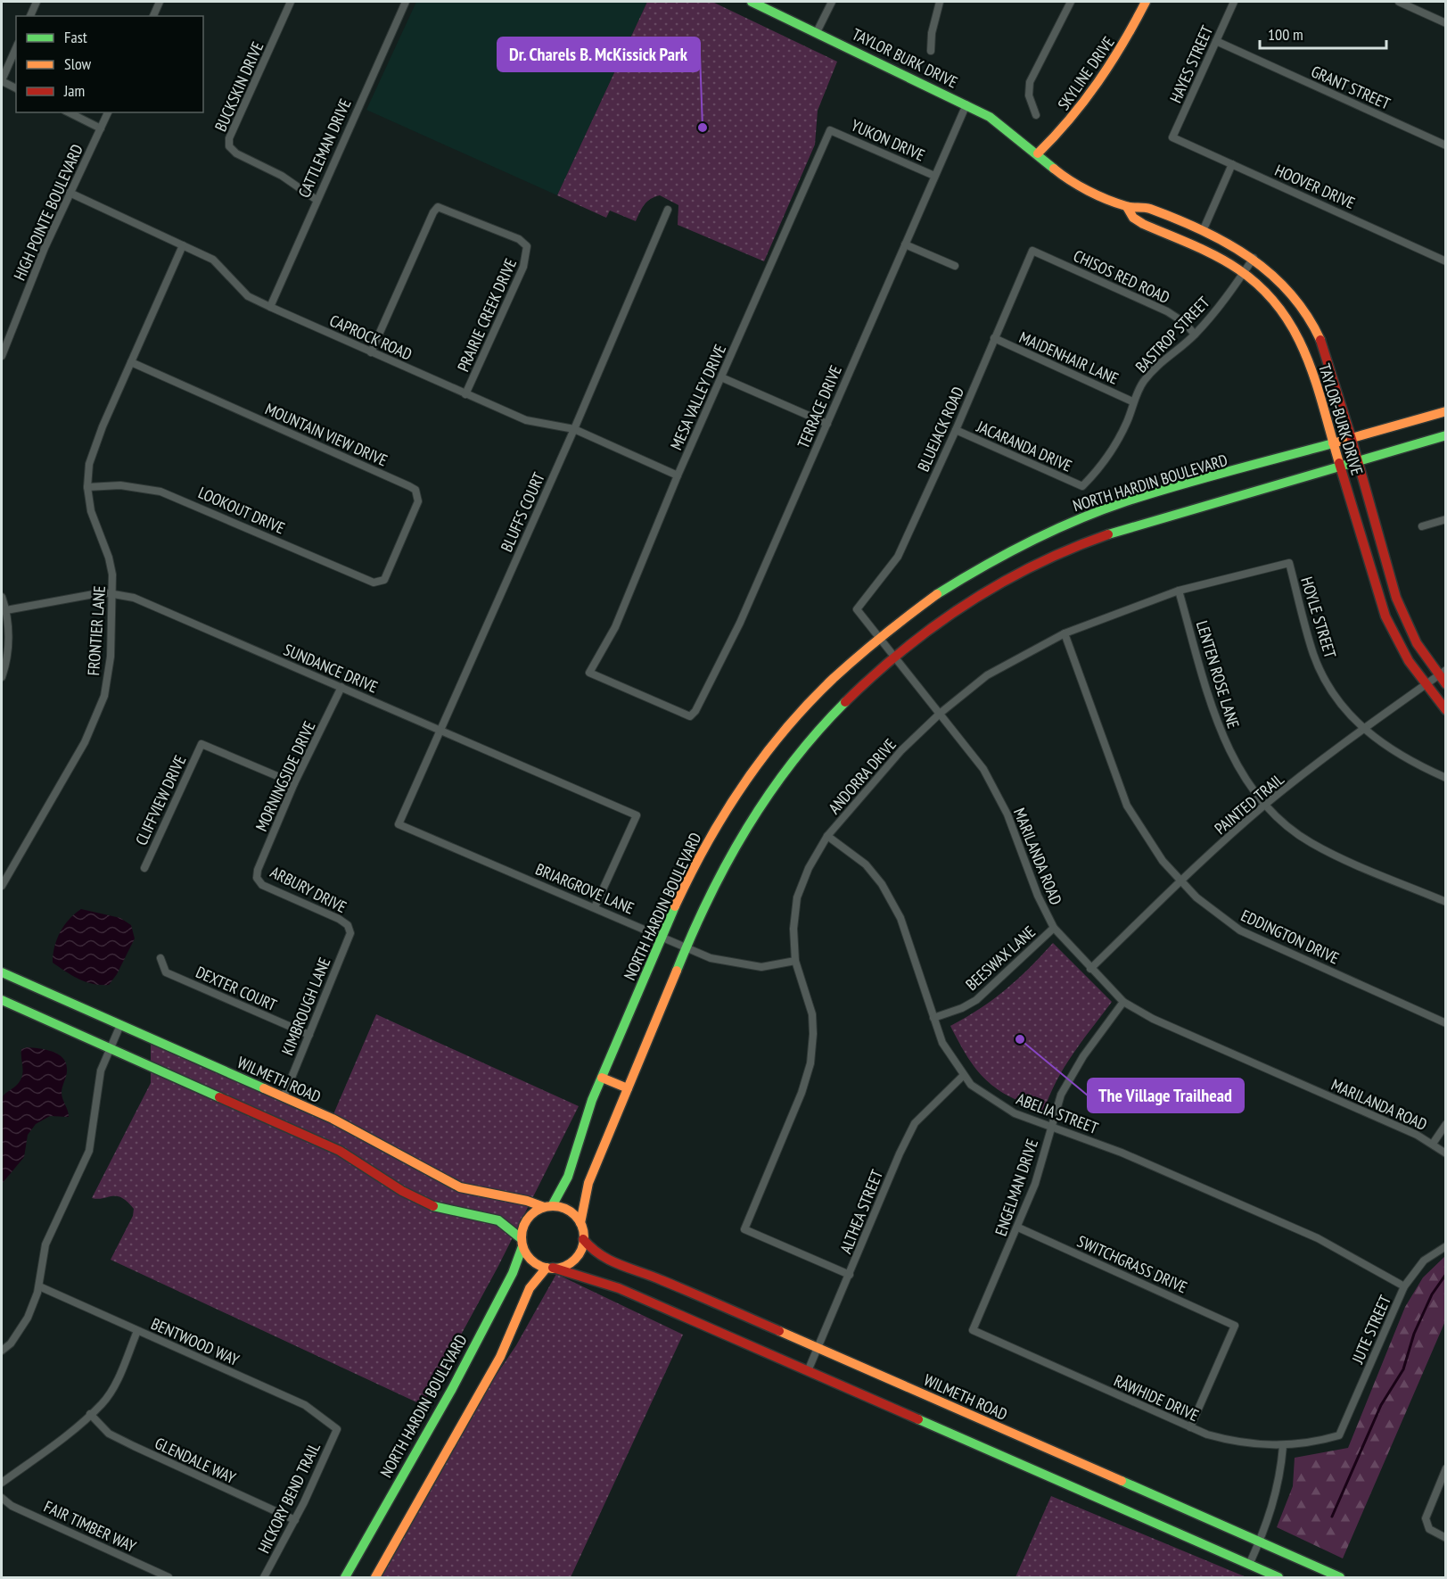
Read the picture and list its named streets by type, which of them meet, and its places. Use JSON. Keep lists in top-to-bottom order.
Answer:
{
  "streets": {
    "street": [
      "TAYLOR BURK DRIVE",
      "HAYES STREET",
      "SKYLINE DRIVE",
      "BUCKSKIN DRIVE",
      "GRANT STREET",
      "YUKON DRIVE",
      "CATTLEMAN DRIVE",
      "HOOVER DRIVE",
      "HIGH POINTE BOULEVARD",
      "CHISOS RED ROAD",
      "PRAIRIE CREEK DRIVE",
      "BASTROP STREET",
      "CAPROCK ROAD",
      "MAIDENHAIR LANE",
      "MESA VALLEY DRIVE",
      "TERRACE DRIVE",
      "TAYLOR-BURK DRIVE",
      "BLUEJACK ROAD",
      "MOUNTAIN VIEW DRIVE",
      "JACARANDA DRIVE",
      "NORTH HARDIN BOULEVARD",
      "LOOKOUT DRIVE",
      "BLUFFS COURT",
      "HOYLE STREET",
      "FRONTIER LANE",
      "SUNDANCE DRIVE",
      "LENTEN ROSE LANE",
      "MORNINGSIDE DRIVE",
      "ANDORRA DRIVE",
      "CLIFFVIEW DRIVE",
      "PAINTED TRAIL",
      "MARILANDA ROAD",
      "BRIARGROVE LANE",
      "ARBURY DRIVE",
      "EDDINGTON DRIVE",
      "BEESWAX LANE",
      "DEXTER COURT",
      "KIMBROUGH LANE",
      "WILMETH ROAD",
      "ABELIA STREET",
      "ENGELMAN DRIVE",
      "ALTHEA STREET",
      "SWITCHGRASS DRIVE",
      "JUTE STREET",
      "BENTWOOD WAY",
      "RAWHIDE DRIVE",
      "GLENDALE WAY",
      "HICKORY BEND TRAIL",
      "FAIR TIMBER WAY"
    ]
  },
  "crossings": [
    ["TAYLOR BURK DRIVE", "SKYLINE DRIVE"],
    ["TAYLOR BURK DRIVE", "TERRACE DRIVE"],
    ["TAYLOR BURK DRIVE", "TAYLOR-BURK DRIVE"],
    ["HAYES STREET", "GRANT STREET"],
    ["HAYES STREET", "HOOVER DRIVE"],
    ["SKYLINE DRIVE", "TAYLOR-BURK DRIVE"],
    ["BUCKSKIN DRIVE", "CATTLEMAN DRIVE"],
    ["YUKON DRIVE", "MESA VALLEY DRIVE"],
    ["YUKON DRIVE", "TERRACE DRIVE"],
    ["CATTLEMAN DRIVE", "CAPROCK ROAD"],
    ["HIGH POINTE BOULEVARD", "CAPROCK ROAD"],
    ["CHISOS RED ROAD", "BASTROP STREET"],
    ["CHISOS RED ROAD", "BLUEJACK ROAD"],
    ["PRAIRIE CREEK DRIVE", "CAPROCK ROAD"],
    ["BASTROP STREET", "MAIDENHAIR LANE"],
    ["BASTROP STREET", "TAYLOR-BURK DRIVE"],
    ["BASTROP STREET", "JACARANDA DRIVE"],
    ["CAPROCK ROAD", "MESA VALLEY DRIVE"],
    ["CAPROCK ROAD", "BLUFFS COURT"],
    ["CAPROCK ROAD", "FRONTIER LANE"],
    ["MAIDENHAIR LANE", "BLUEJACK ROAD"],
    ["MESA VALLEY DRIVE", "TERRACE DRIVE"],
    ["TAYLOR-BURK DRIVE", "NORTH HARDIN BOULEVARD"],
    ["TAYLOR-BURK DRIVE", "PAINTED TRAIL"],
    ["BLUEJACK ROAD", "JACARANDA DRIVE"],
    ["BLUEJACK ROAD", "MARILANDA ROAD"],
    ["MOUNTAIN VIEW DRIVE", "LOOKOUT DRIVE"],
    ["MOUNTAIN VIEW DRIVE", "FRONTIER LANE"],
    ["NORTH HARDIN BOULEVARD", "MARILANDA ROAD"],
    ["NORTH HARDIN BOULEVARD", "BRIARGROVE LANE"],
    ["NORTH HARDIN BOULEVARD", "WILMETH ROAD"],
    ["LOOKOUT DRIVE", "FRONTIER LANE"],
    ["BLUFFS COURT", "SUNDANCE DRIVE"],
    ["BLUFFS COURT", "BRIARGROVE LANE"],
    ["HOYLE STREET", "ANDORRA DRIVE"],
    ["HOYLE STREET", "PAINTED TRAIL"],
    ["FRONTIER LANE", "SUNDANCE DRIVE"],
    ["SUNDANCE DRIVE", "MORNINGSIDE DRIVE"],
    ["SUNDANCE DRIVE", "BRIARGROVE LANE"],
    ["LENTEN ROSE LANE", "ANDORRA DRIVE"],
    ["LENTEN ROSE LANE", "PAINTED TRAIL"],
    ["MORNINGSIDE DRIVE", "CLIFFVIEW DRIVE"],
    ["MORNINGSIDE DRIVE", "ARBURY DRIVE"],
    ["ANDORRA DRIVE", "MARILANDA ROAD"],
    ["ANDORRA DRIVE", "BRIARGROVE LANE"],
    ["ANDORRA DRIVE", "EDDINGTON DRIVE"],
    ["ANDORRA DRIVE", "ABELIA STREET"],
    ["ANDORRA DRIVE", "ALTHEA STREET"],
    ["PAINTED TRAIL", "MARILANDA ROAD"],
    ["PAINTED TRAIL", "EDDINGTON DRIVE"],
    ["MARILANDA ROAD", "BEESWAX LANE"],
    ["MARILANDA ROAD", "ENGELMAN DRIVE"],
    ["ARBURY DRIVE", "KIMBROUGH LANE"],
    ["BEESWAX LANE", "ABELIA STREET"],
    ["DEXTER COURT", "KIMBROUGH LANE"],
    ["KIMBROUGH LANE", "WILMETH ROAD"],
    ["WILMETH ROAD", "ALTHEA STREET"],
    ["ABELIA STREET", "ENGELMAN DRIVE"],
    ["ABELIA STREET", "ALTHEA STREET"],
    ["ABELIA STREET", "JUTE STREET"],
    ["ENGELMAN DRIVE", "SWITCHGRASS DRIVE"],
    ["ENGELMAN DRIVE", "RAWHIDE DRIVE"],
    ["SWITCHGRASS DRIVE", "RAWHIDE DRIVE"],
    ["JUTE STREET", "RAWHIDE DRIVE"],
    ["BENTWOOD WAY", "HICKORY BEND TRAIL"],
    ["GLENDALE WAY", "HICKORY BEND TRAIL"]
  ],
  "places": ["Dr. Charels B. McKissick Park", "The Village Trailhead"],
  "legend": ["Fast", "Slow", "Jam"],
  "scale_bar": "100 m"
}
